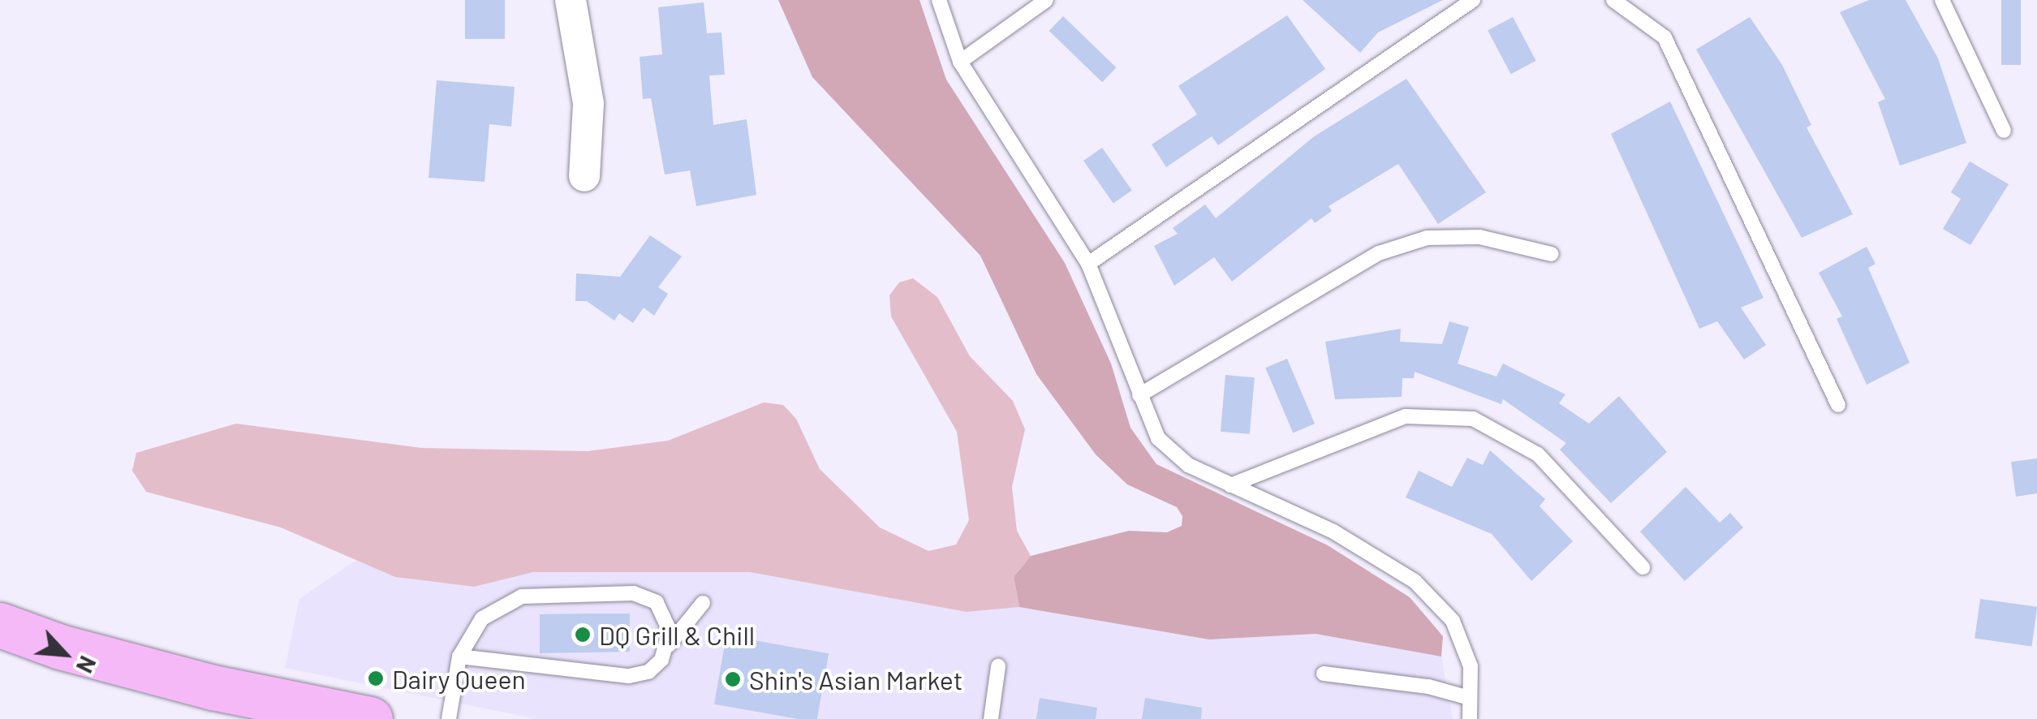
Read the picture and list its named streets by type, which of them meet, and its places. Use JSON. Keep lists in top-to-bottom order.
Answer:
{
  "places": ["DQ Grill & Chill", "Dairy Queen", "Shin's Asian Market"],
  "north": "bottom right"
}
